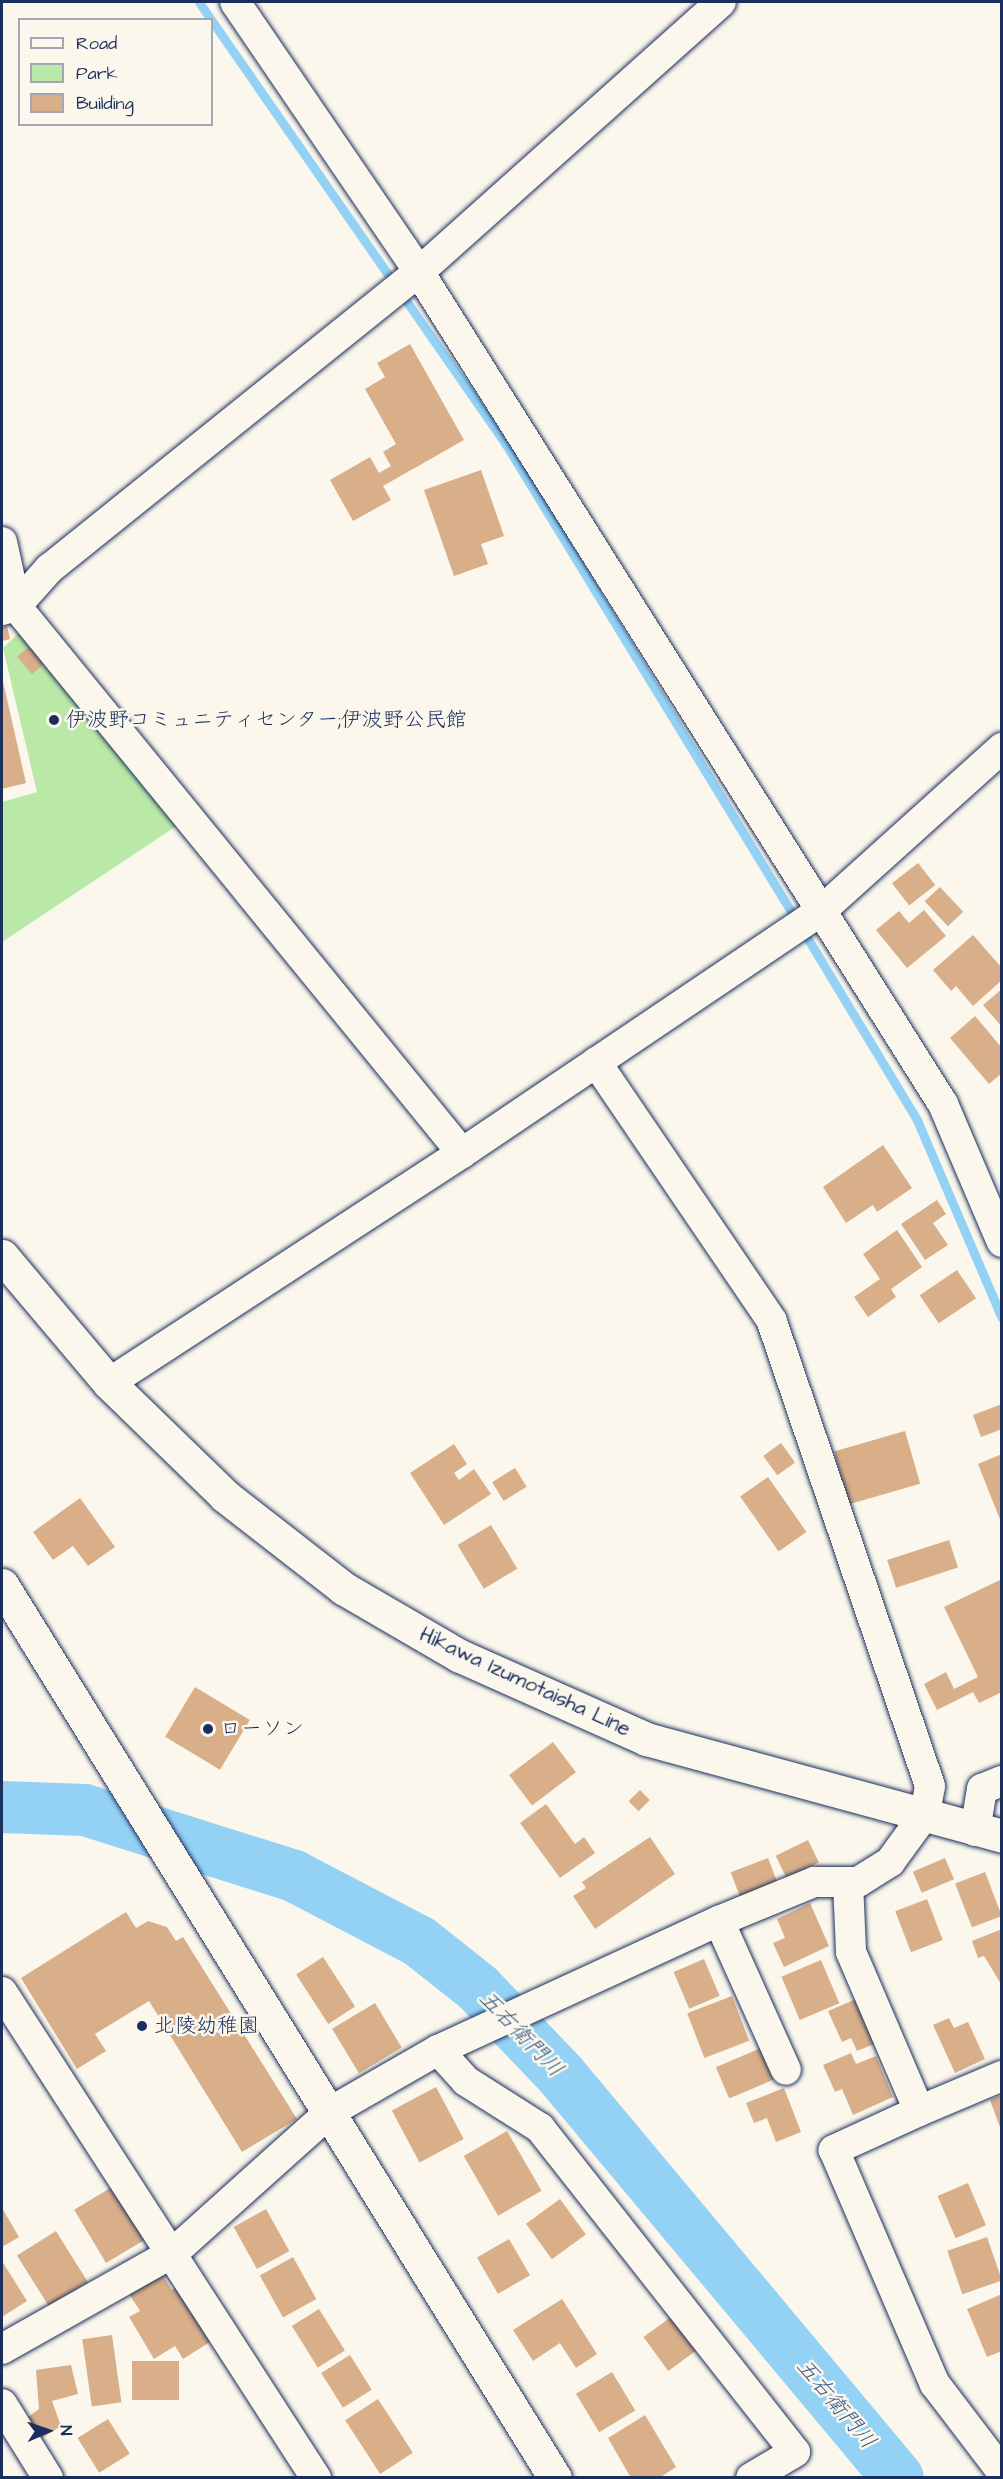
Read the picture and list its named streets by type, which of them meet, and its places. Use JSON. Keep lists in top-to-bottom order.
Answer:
{
  "streets": {
    "main road": ["Hikawa Izumotaisha Line"]
  },
  "water": ["五右衛門川"],
  "places": ["伊波野コミュニティセンター;伊波野公民館", "ローソン", "北陵幼稚園"],
  "legend": ["Road", "Park", "Building"],
  "north": "right"
}
